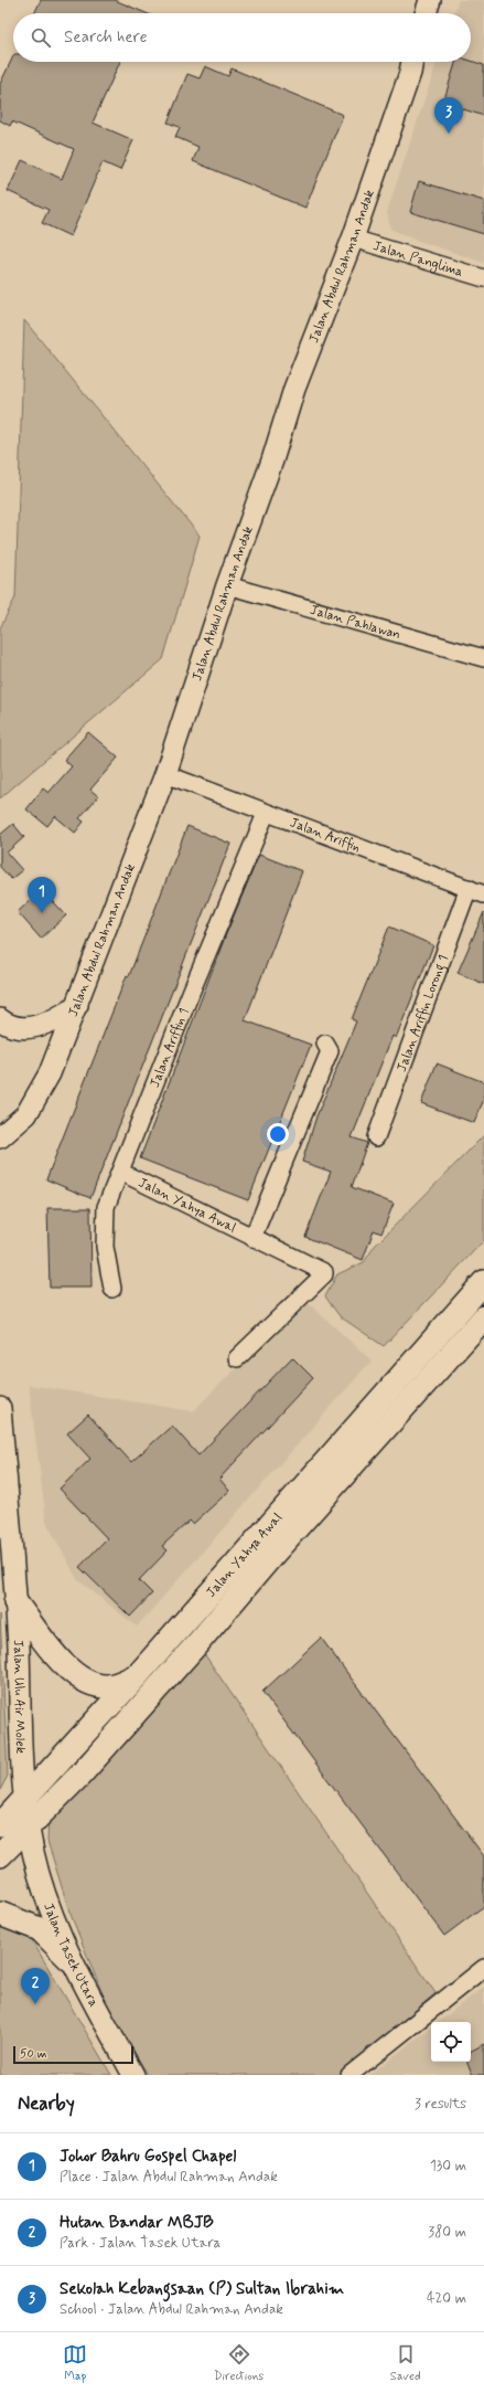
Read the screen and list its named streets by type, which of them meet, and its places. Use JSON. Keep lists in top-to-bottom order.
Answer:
{
  "streets": {
    "main road": ["Jalan Yahya Awal"],
    "street": [
      "Jalan Panglima",
      "Jalan Abdul Rahman Andak",
      "Jalan Pahlawan",
      "Jalan Ariffin",
      "Jalan Ariffin Lorong 1",
      "Jalan Ariffin 1",
      "Jalan Ulu Air Molek",
      "Jalan Tasek Utara"
    ]
  },
  "crossings": [
    ["Jalan Panglima", "Jalan Abdul Rahman Andak"],
    ["Jalan Abdul Rahman Andak", "Jalan Pahlawan"],
    ["Jalan Abdul Rahman Andak", "Jalan Ariffin"],
    ["Jalan Ariffin", "Jalan Ariffin Lorong 1"],
    ["Jalan Ariffin", "Jalan Ariffin 1"],
    ["Jalan Ariffin 1", "Jalan Yahya Awal"],
    ["Jalan Yahya Awal", "Jalan Ulu Air Molek"],
    ["Jalan Yahya Awal", "Jalan Tasek Utara"],
    ["Jalan Ulu Air Molek", "Jalan Tasek Utara"]
  ],
  "scale_bar": "50 m",
  "page": {
    "search": "Search here",
    "pins": ["3", "1", "2"],
    "scale": "50 m",
    "heading": ["Nearby", "3 results"],
    "list": [
      {
        "mark": "1",
        "name": "Johor Bahru Gospel Chapel",
        "note": "Place · Jalan Abdul Rahman Andak",
        "value": "130 m"
      },
      {
        "mark": "2",
        "name": "Hutan Bandar MBJB",
        "note": "Park · Jalan Tasek Utara",
        "value": "380 m"
      },
      {
        "mark": "3",
        "name": "Sekolah Kebangsaan (P) Sultan Ibrahim",
        "note": "School · Jalan Abdul Rahman Andak",
        "value": "420 m"
      }
    ],
    "nav": ["Map", "Directions", "Saved"]
  }
}
